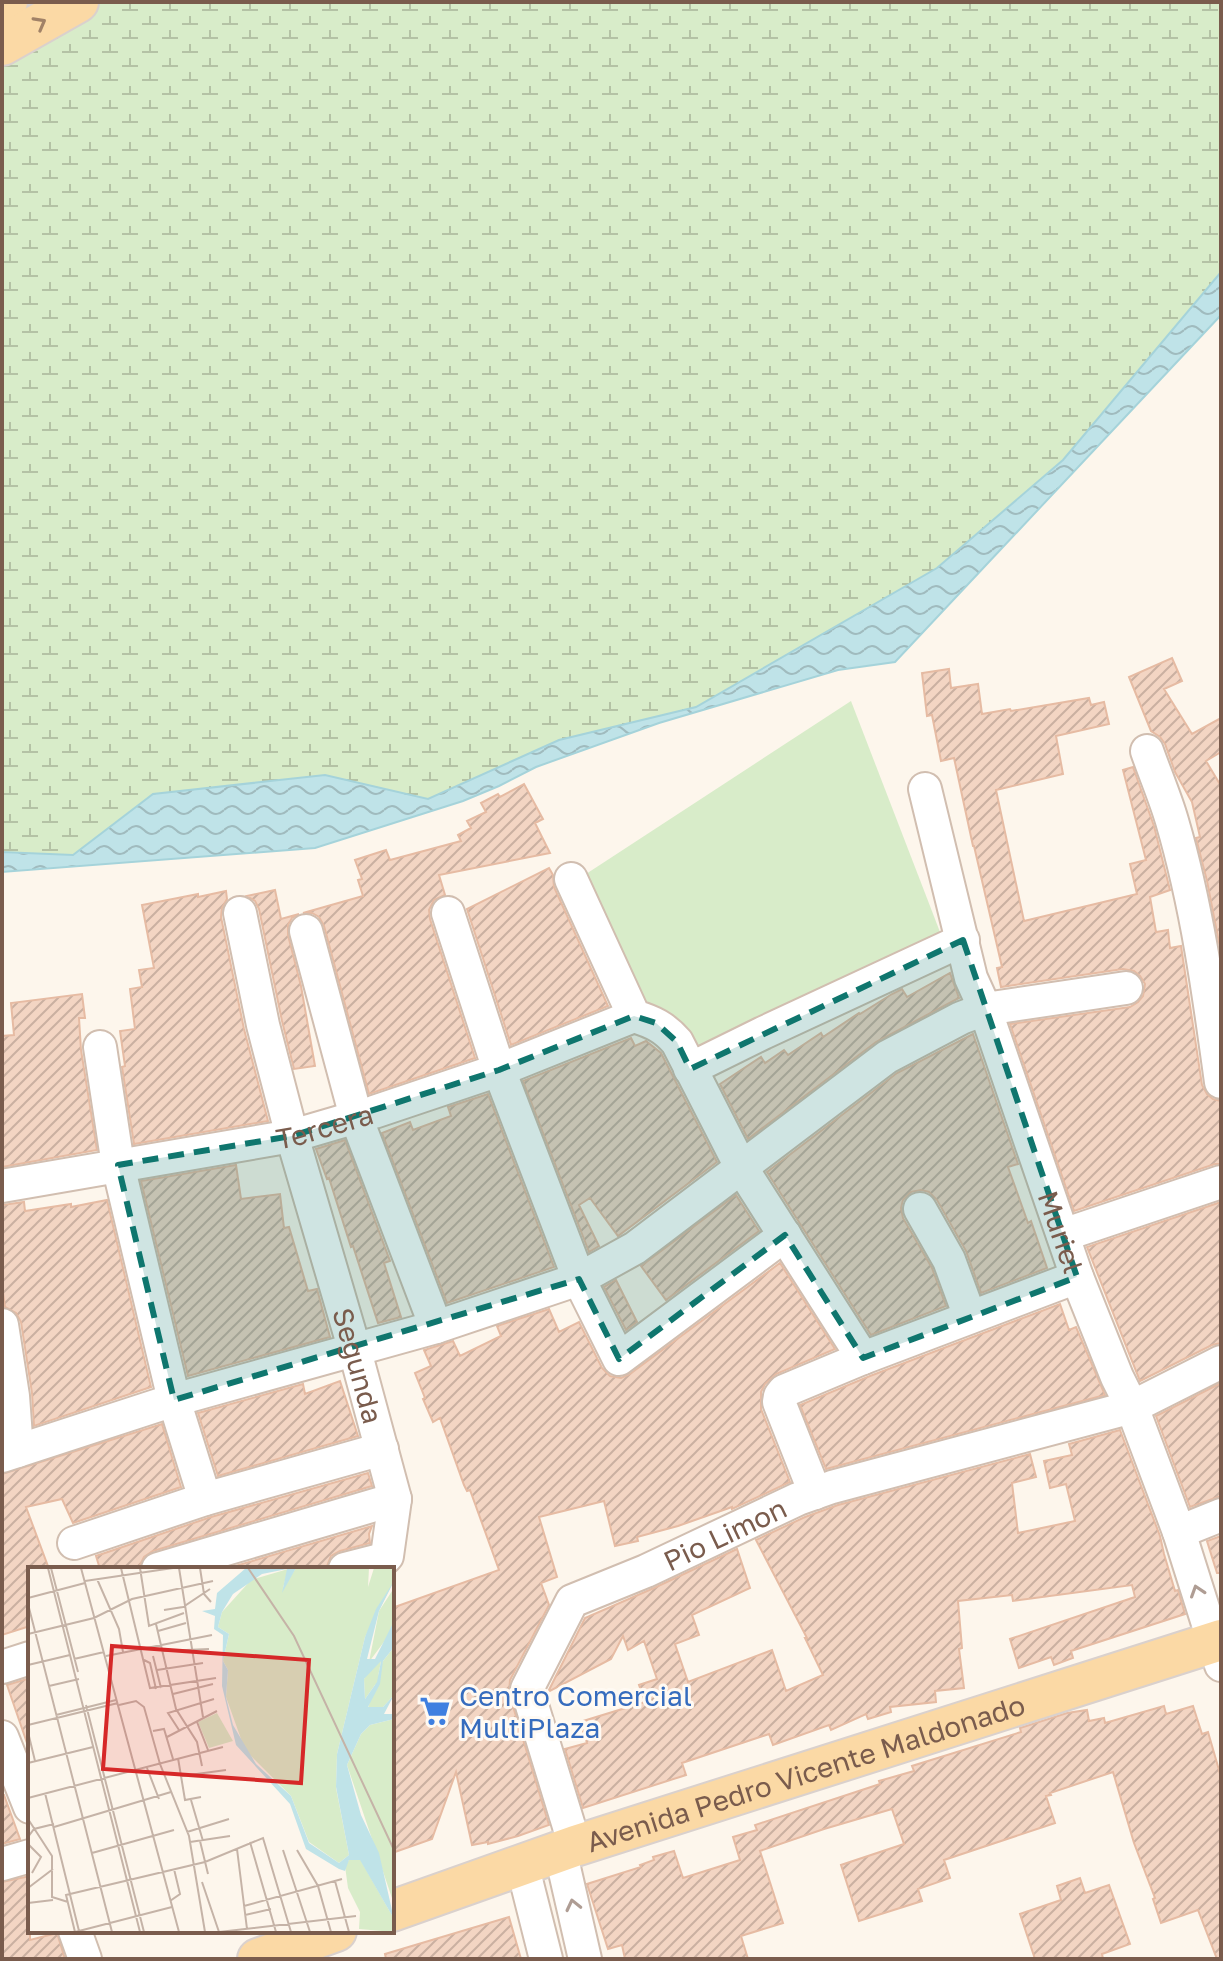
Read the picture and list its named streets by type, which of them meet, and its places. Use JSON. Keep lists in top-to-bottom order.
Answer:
{
  "streets": {
    "main road": ["Avenida Pedro Vicente Maldonado"],
    "street": [
      "Tercera",
      "Muriel",
      "Segunda",
      "Pio Limon"
    ]
  },
  "crossings": [
    ["Tercera", "Segunda"],
    ["Muriel", "Pio Limon"],
    ["Muriel", "Avenida Pedro Vicente Maldonado"],
    ["Pio Limon", "Avenida Pedro Vicente Maldonado"]
  ],
  "places": {
    "supermarket": ["Centro Comercial MultiPlaza"]
  }
}
